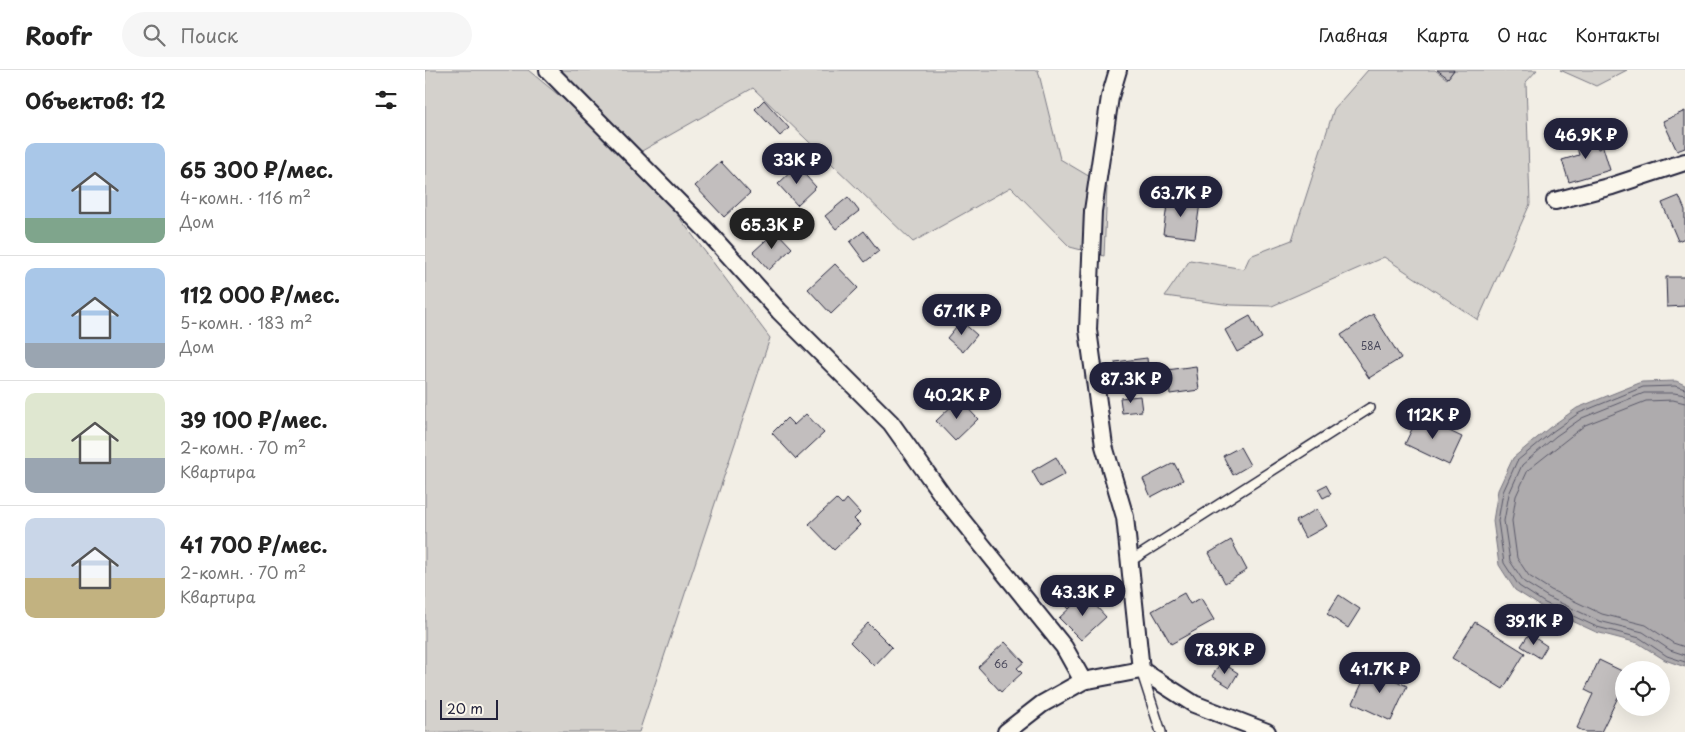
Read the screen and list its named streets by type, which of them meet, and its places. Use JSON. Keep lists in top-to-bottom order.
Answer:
{
  "house_numbers": ["58А", "66"],
  "scale_bar": "20 m",
  "page": {
    "header": "Roofr",
    "search": "Поиск",
    "nav": [
      "Главная",
      "Карта",
      "О нас",
      "Контакты"
    ],
    "heading": "Объектов: 12",
    "price": [
      "46.9K ₽",
      "33K ₽",
      "63.7K ₽",
      "65.3K ₽",
      "67.1K ₽",
      "87.3K ₽",
      "40.2K ₽",
      "112K ₽",
      "43.3K ₽",
      "39.1K ₽",
      "78.9K ₽",
      "41.7K ₽"
    ],
    "list": [
      {
        "name": "65 300 ₽/мес.",
        "note": "4-комн. · 116 m² · Дом"
      },
      {
        "name": "112 000 ₽/мес.",
        "note": "5-комн. · 183 m² · Дом"
      },
      {
        "name": "39 100 ₽/мес.",
        "note": "2-комн. · 70 m² · Квартира"
      },
      {
        "name": "41 700 ₽/мес.",
        "note": "2-комн. · 70 m² · Квартира"
      }
    ],
    "scale": "20 m"
  }
}
